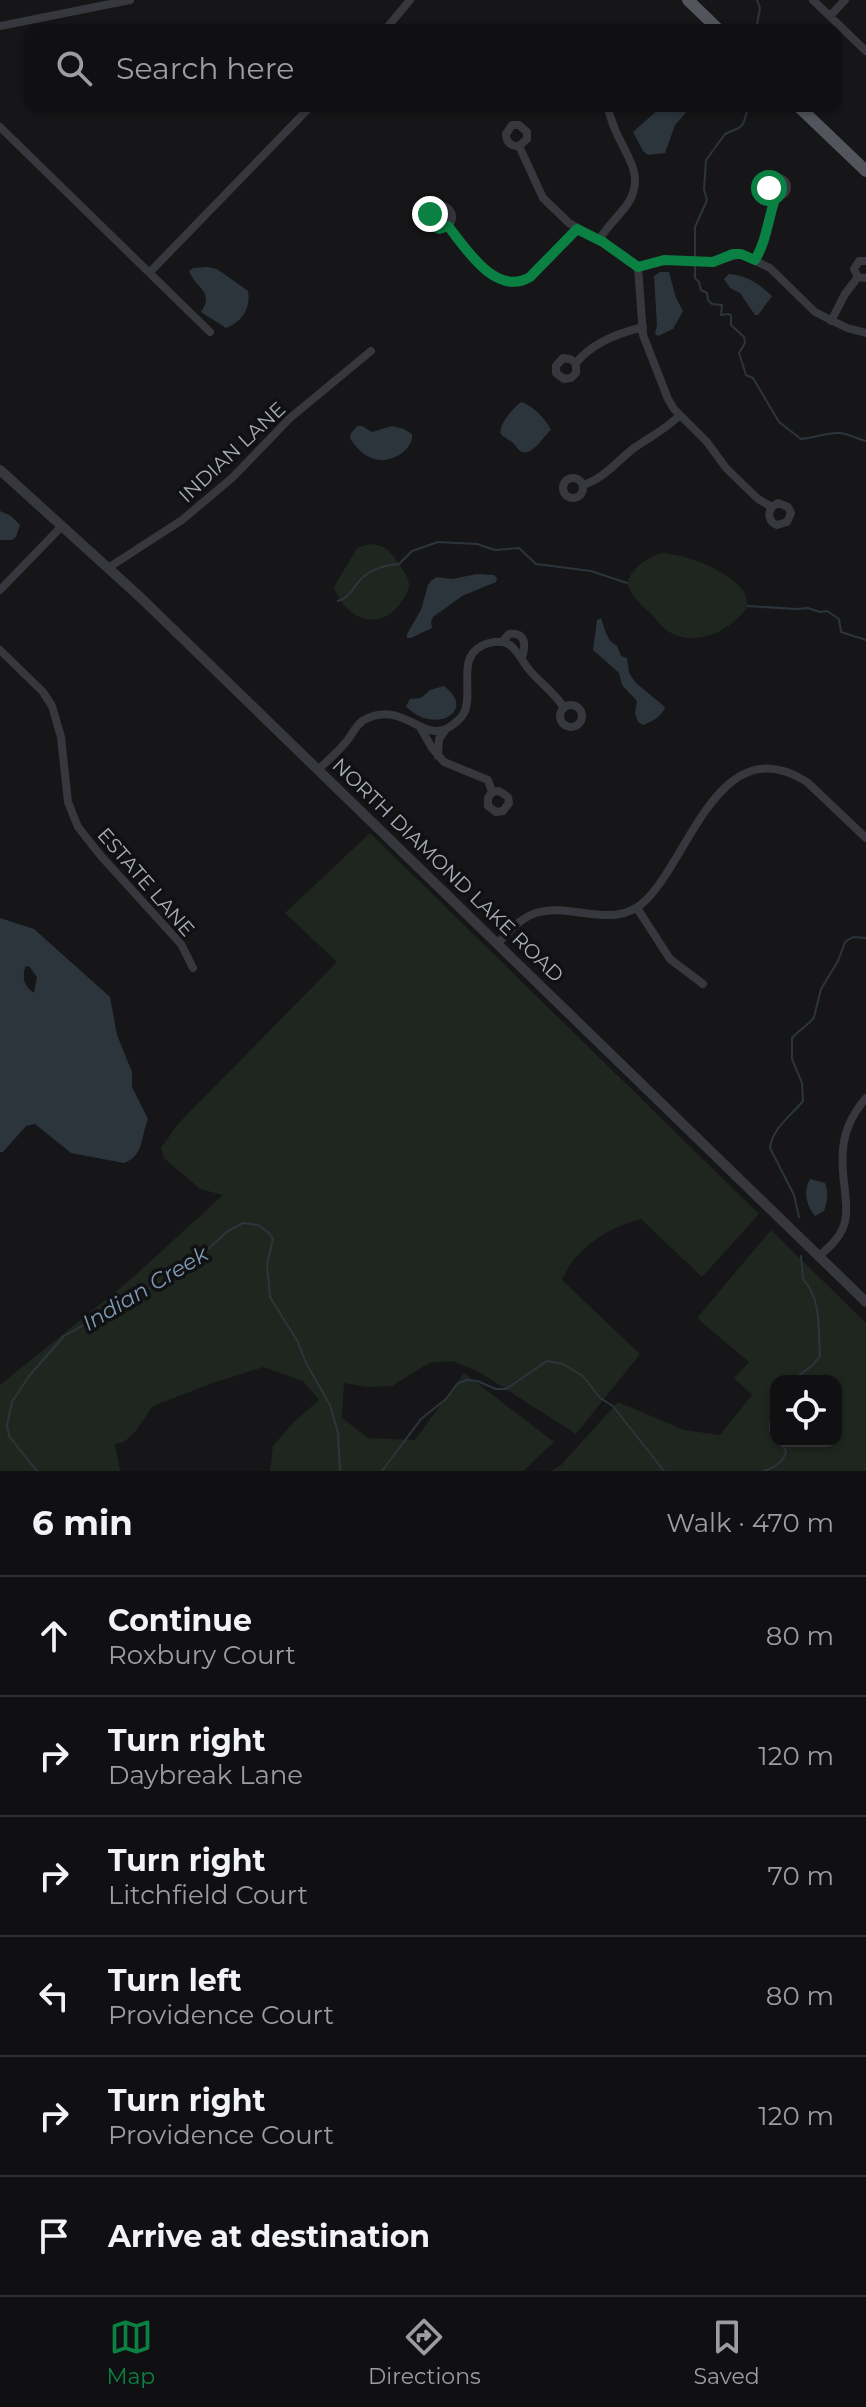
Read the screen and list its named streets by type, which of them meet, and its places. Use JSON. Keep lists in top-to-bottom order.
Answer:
{
  "streets": {
    "street": ["INDIAN LANE", "NORTH DIAMOND LAKE ROAD", "ESTATE LANE"]
  },
  "crossings": [
    ["INDIAN LANE", "NORTH DIAMOND LAKE ROAD"]
  ],
  "water": ["Indian Creek"],
  "page": {
    "search": "Search here",
    "heading": ["6 min", "Walk · 470 m"],
    "list": [
      ["Continue", "Roxbury Court", "80 m"],
      ["Turn right", "Daybreak Lane", "120 m"],
      ["Turn right", "Litchfield Court", "70 m"],
      ["Turn left", "Providence Court", "80 m"],
      ["Turn right", "Providence Court", "120 m"],
      "Arrive at destination"
    ],
    "nav": ["Map", "Directions", "Saved"]
  }
}
